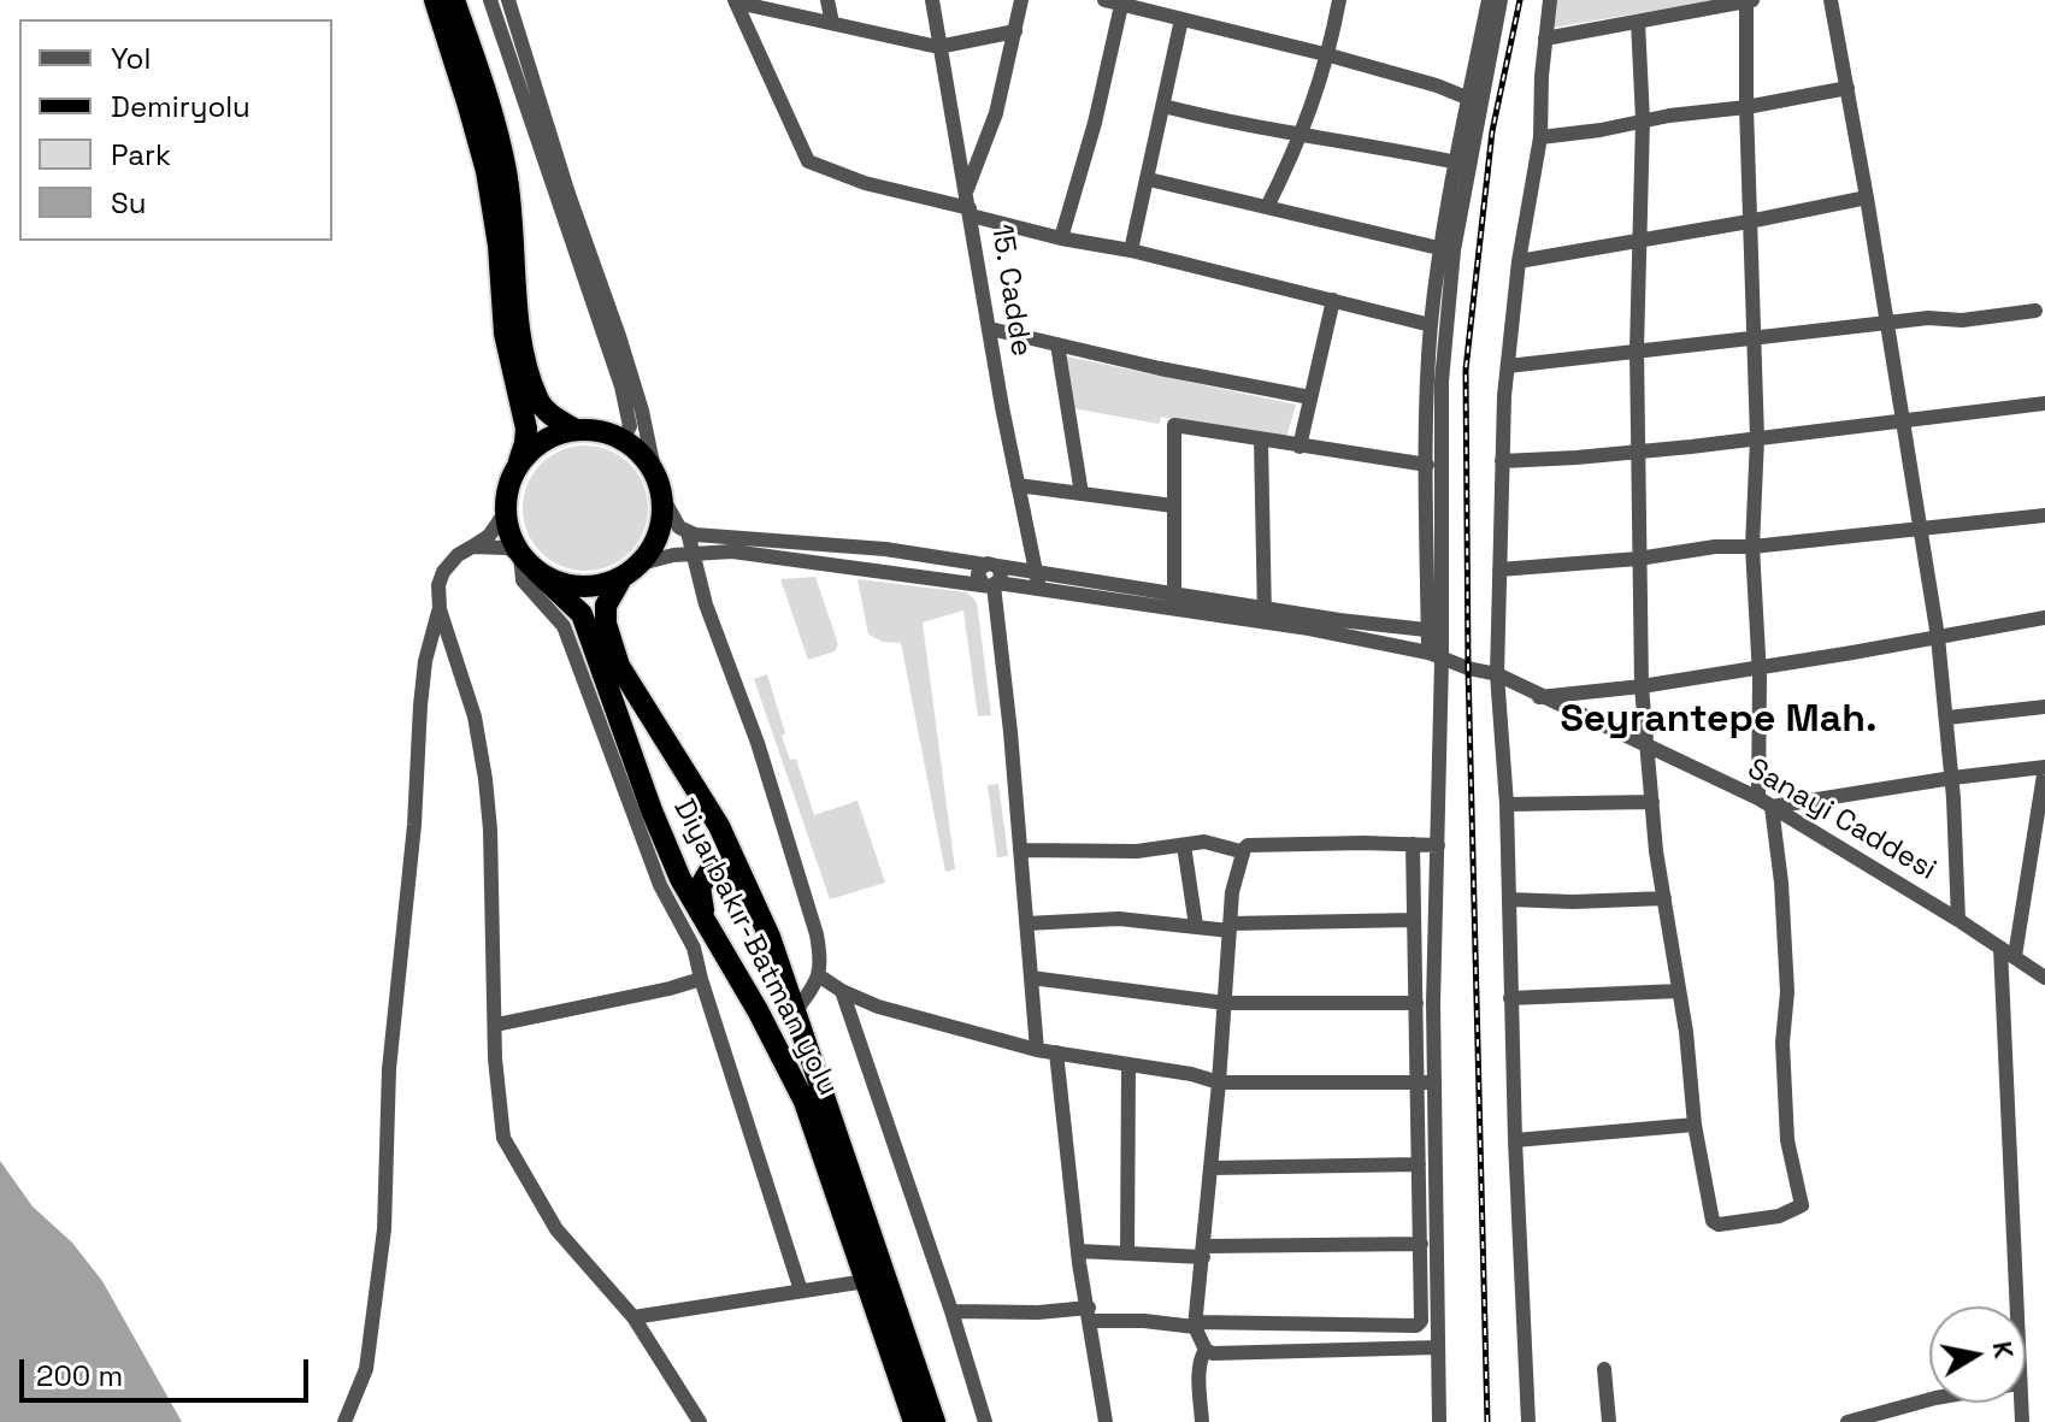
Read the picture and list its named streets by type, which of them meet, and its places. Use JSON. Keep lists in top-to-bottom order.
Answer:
{
  "streets": {
    "highway": ["Diyarbakır-Batman yolu"],
    "street": ["15. Cadde", "Sanayi Caddesi"]
  },
  "districts": ["Seyrantepe Mah."],
  "legend": [
    "Yol",
    "Demiryolu",
    "Park",
    "Su"
  ],
  "scale_bar": "200 m",
  "north": "right"
}
